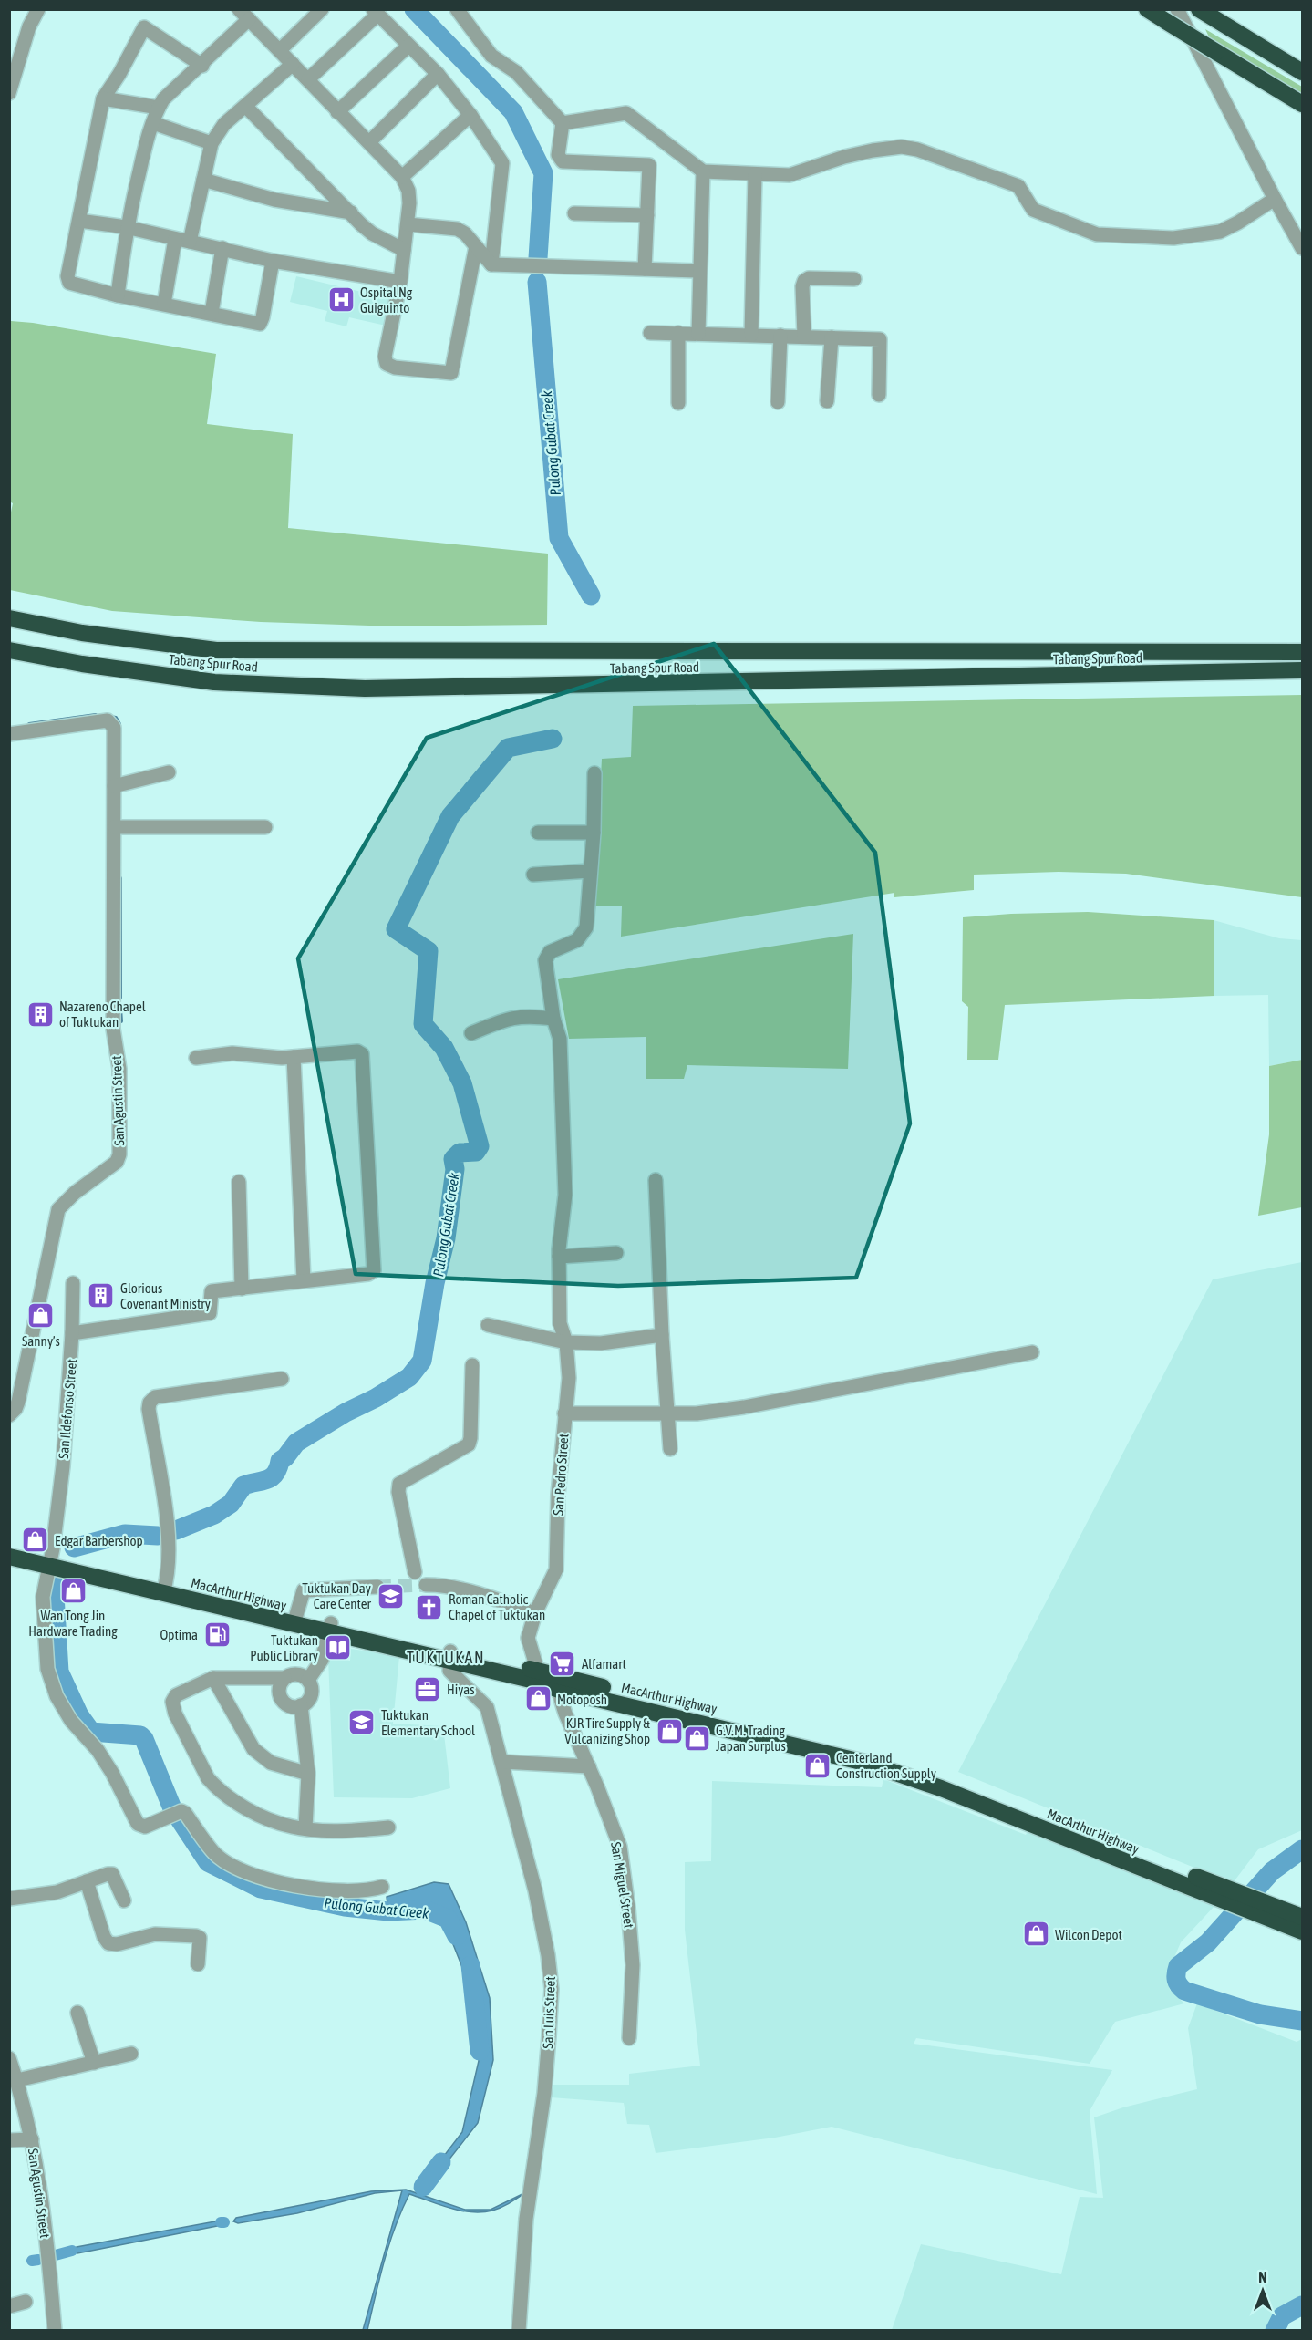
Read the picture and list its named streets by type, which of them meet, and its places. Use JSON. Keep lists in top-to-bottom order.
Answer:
{
  "streets": {
    "highway": ["Tabang Spur Road", "MacArthur Highway"],
    "street": [
      "San Agustin Street",
      "San Ildefonso Street",
      "San Pedro Street",
      "San Miguel Street",
      "San Luis Street"
    ]
  },
  "crossings": [
    ["San Ildefonso Street", "MacArthur Highway"],
    ["San Pedro Street", "MacArthur Highway"],
    ["MacArthur Highway", "San Miguel Street"],
    ["MacArthur Highway", "San Luis Street"]
  ],
  "districts": ["TUKTUKAN"],
  "water": ["Pulong Gubat Creek"],
  "places": {
    "hospital": ["Ospital Ng Guiguinto"],
    "building": ["Nazareno Chapel of Tuktukan", "Glorious Covenant Ministry"],
    "shop": [
      "Sanny’s",
      "Edgar Barbershop",
      "Wan Tong Jin Hardware Trading",
      "Motoposh",
      "KJR Tire Supply & Vulcanizing Shop",
      "G.V.M. Trading Japan Surplus",
      "Centerland Construction Supply",
      "Wilcon Depot"
    ],
    "school or university": ["Tuktukan Day Care Center", "Tuktukan Elementary School"],
    "church": ["Roman Catholic Chapel of Tuktukan"],
    "fuel station": ["Optima"],
    "library": ["Tuktukan Public Library"],
    "supermarket": ["Alfamart"],
    "office": ["Hiyas"]
  },
  "north": "top"
}
